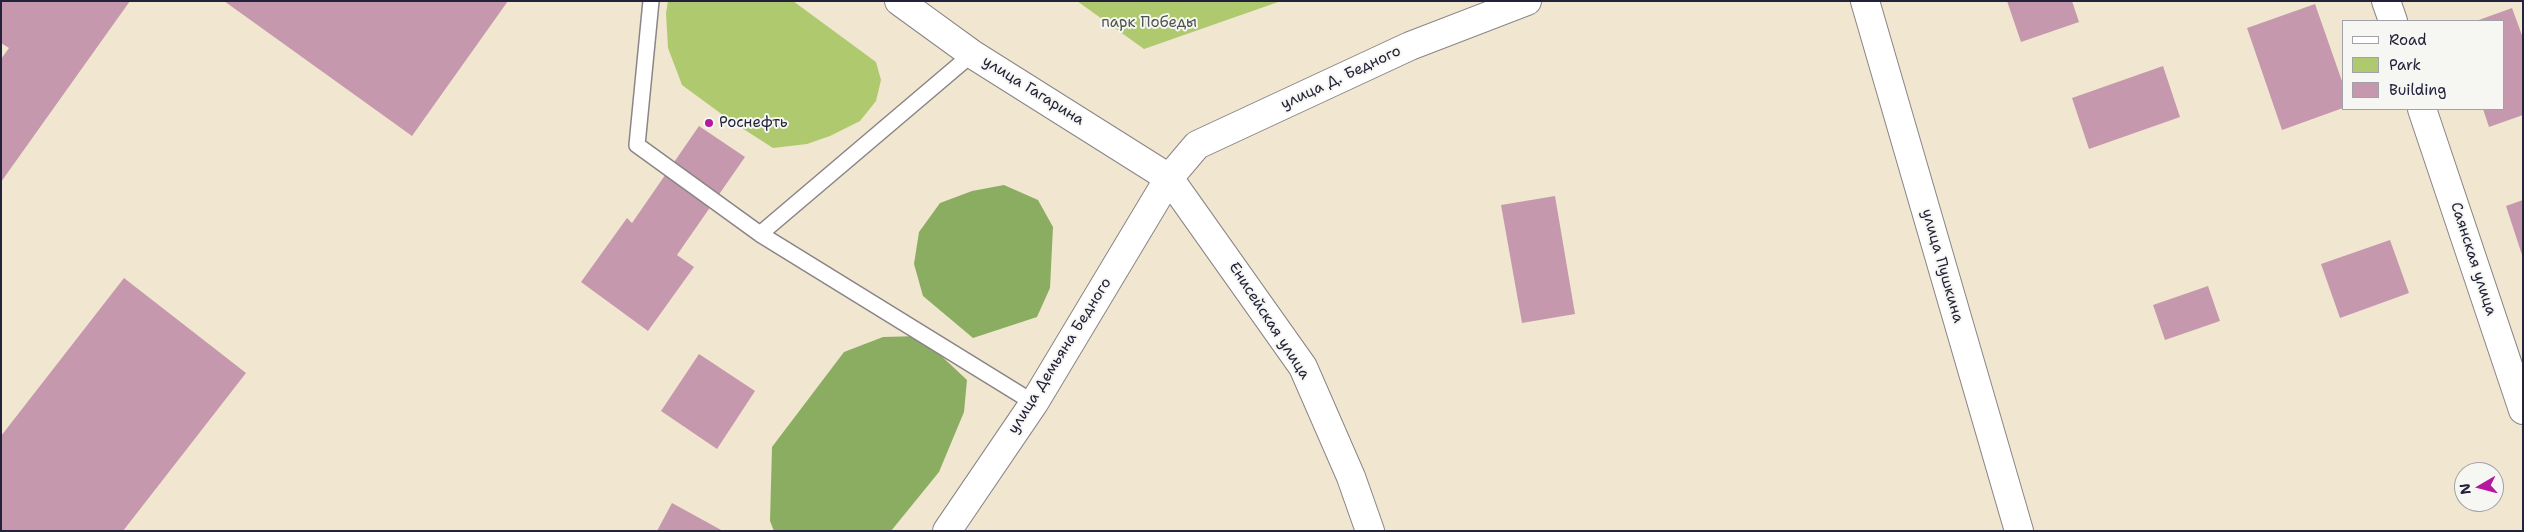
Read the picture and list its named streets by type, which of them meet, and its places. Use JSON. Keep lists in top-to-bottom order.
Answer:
{
  "streets": {
    "street": [
      "улица Д. Бедного",
      "улица Гагарина",
      "Саянская улица",
      "улица Пушкина",
      "Енисейская улица",
      "улица Демьяна Бедного"
    ]
  },
  "crossings": [
    ["улица Д. Бедного", "улица Гагарина"],
    ["улица Д. Бедного", "Енисейская улица"],
    ["улица Д. Бедного", "улица Демьяна Бедного"],
    ["улица Гагарина", "Енисейская улица"],
    ["улица Гагарина", "улица Демьяна Бедного"],
    ["Енисейская улица", "улица Демьяна Бедного"]
  ],
  "parks": ["парк Победы"],
  "places": ["Роснефть"],
  "legend": ["Road", "Park", "Building"],
  "north": "left"
}
